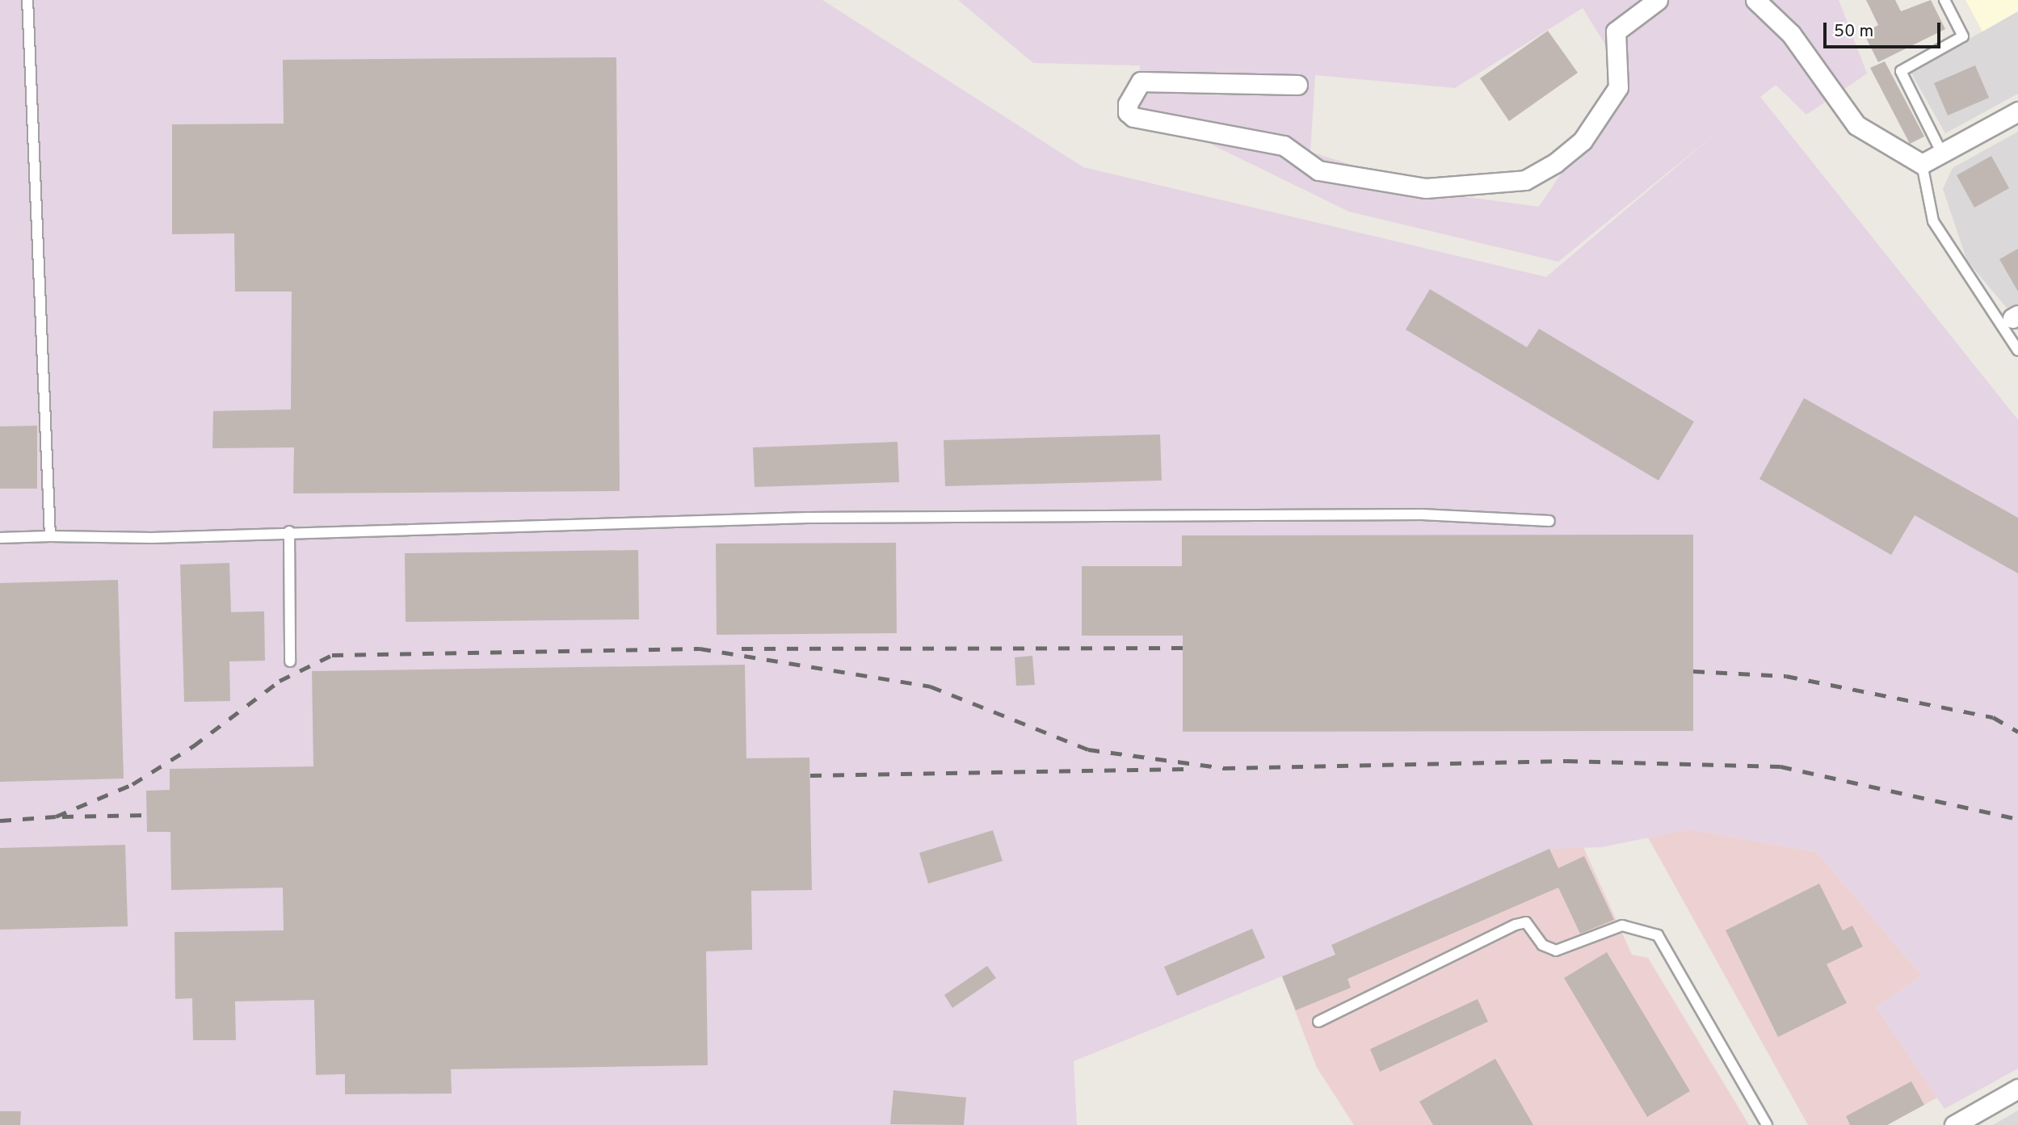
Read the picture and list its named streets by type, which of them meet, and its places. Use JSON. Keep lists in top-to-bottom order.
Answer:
{
  "scale_bar": "50 m"
}
